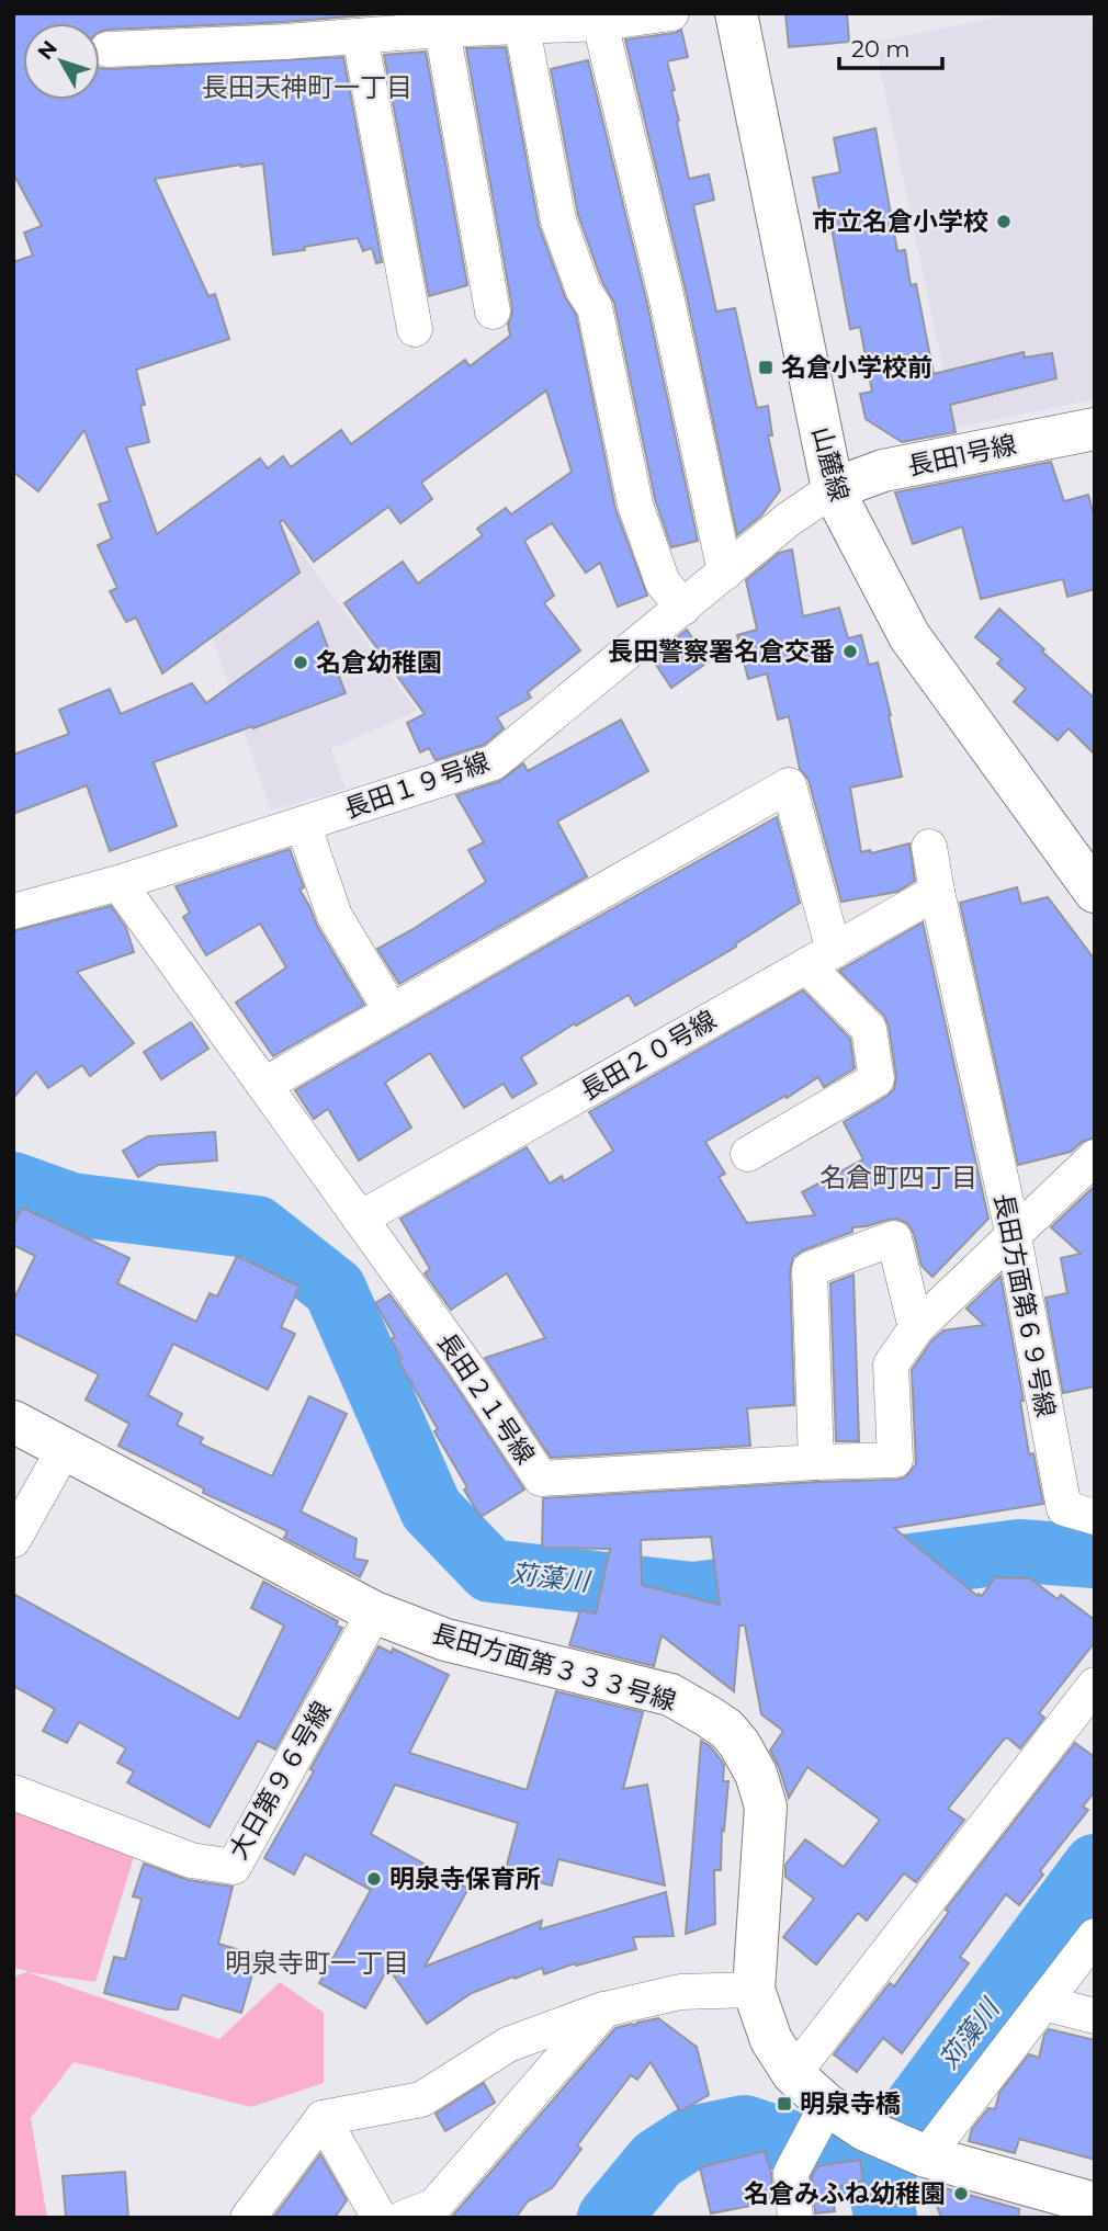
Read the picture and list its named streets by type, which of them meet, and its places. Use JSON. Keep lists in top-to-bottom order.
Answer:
{
  "streets": {
    "street": [
      "長田1号線",
      "山麓線",
      "長田１９号線",
      "長田２０号線",
      "長田方面第６９号線",
      "長田２１号線",
      "長田方面第３３３号線",
      "大日第９６号線"
    ]
  },
  "crossings": [
    ["長田1号線", "山麓線"],
    ["長田1号線", "長田１９号線"],
    ["山麓線", "長田１９号線"],
    ["長田１９号線", "長田２１号線"],
    ["長田２０号線", "長田方面第６９号線"],
    ["長田２０号線", "長田２１号線"],
    ["長田方面第６９号線", "長田２１号線"],
    ["長田方面第３３３号線", "大日第９６号線"]
  ],
  "districts": ["長田天神町一丁目", "名倉町四丁目", "明泉寺町一丁目"],
  "water": ["苅藻川"],
  "places": {
    "other": [
      "市立名倉小学校",
      "長田警察署名倉交番",
      "名倉幼稚園",
      "明泉寺保育所",
      "名倉みふね幼稚園"
    ],
    "transit": ["名倉小学校前", "明泉寺橋"]
  },
  "scale_bar": "20 m",
  "north": "top left"
}
